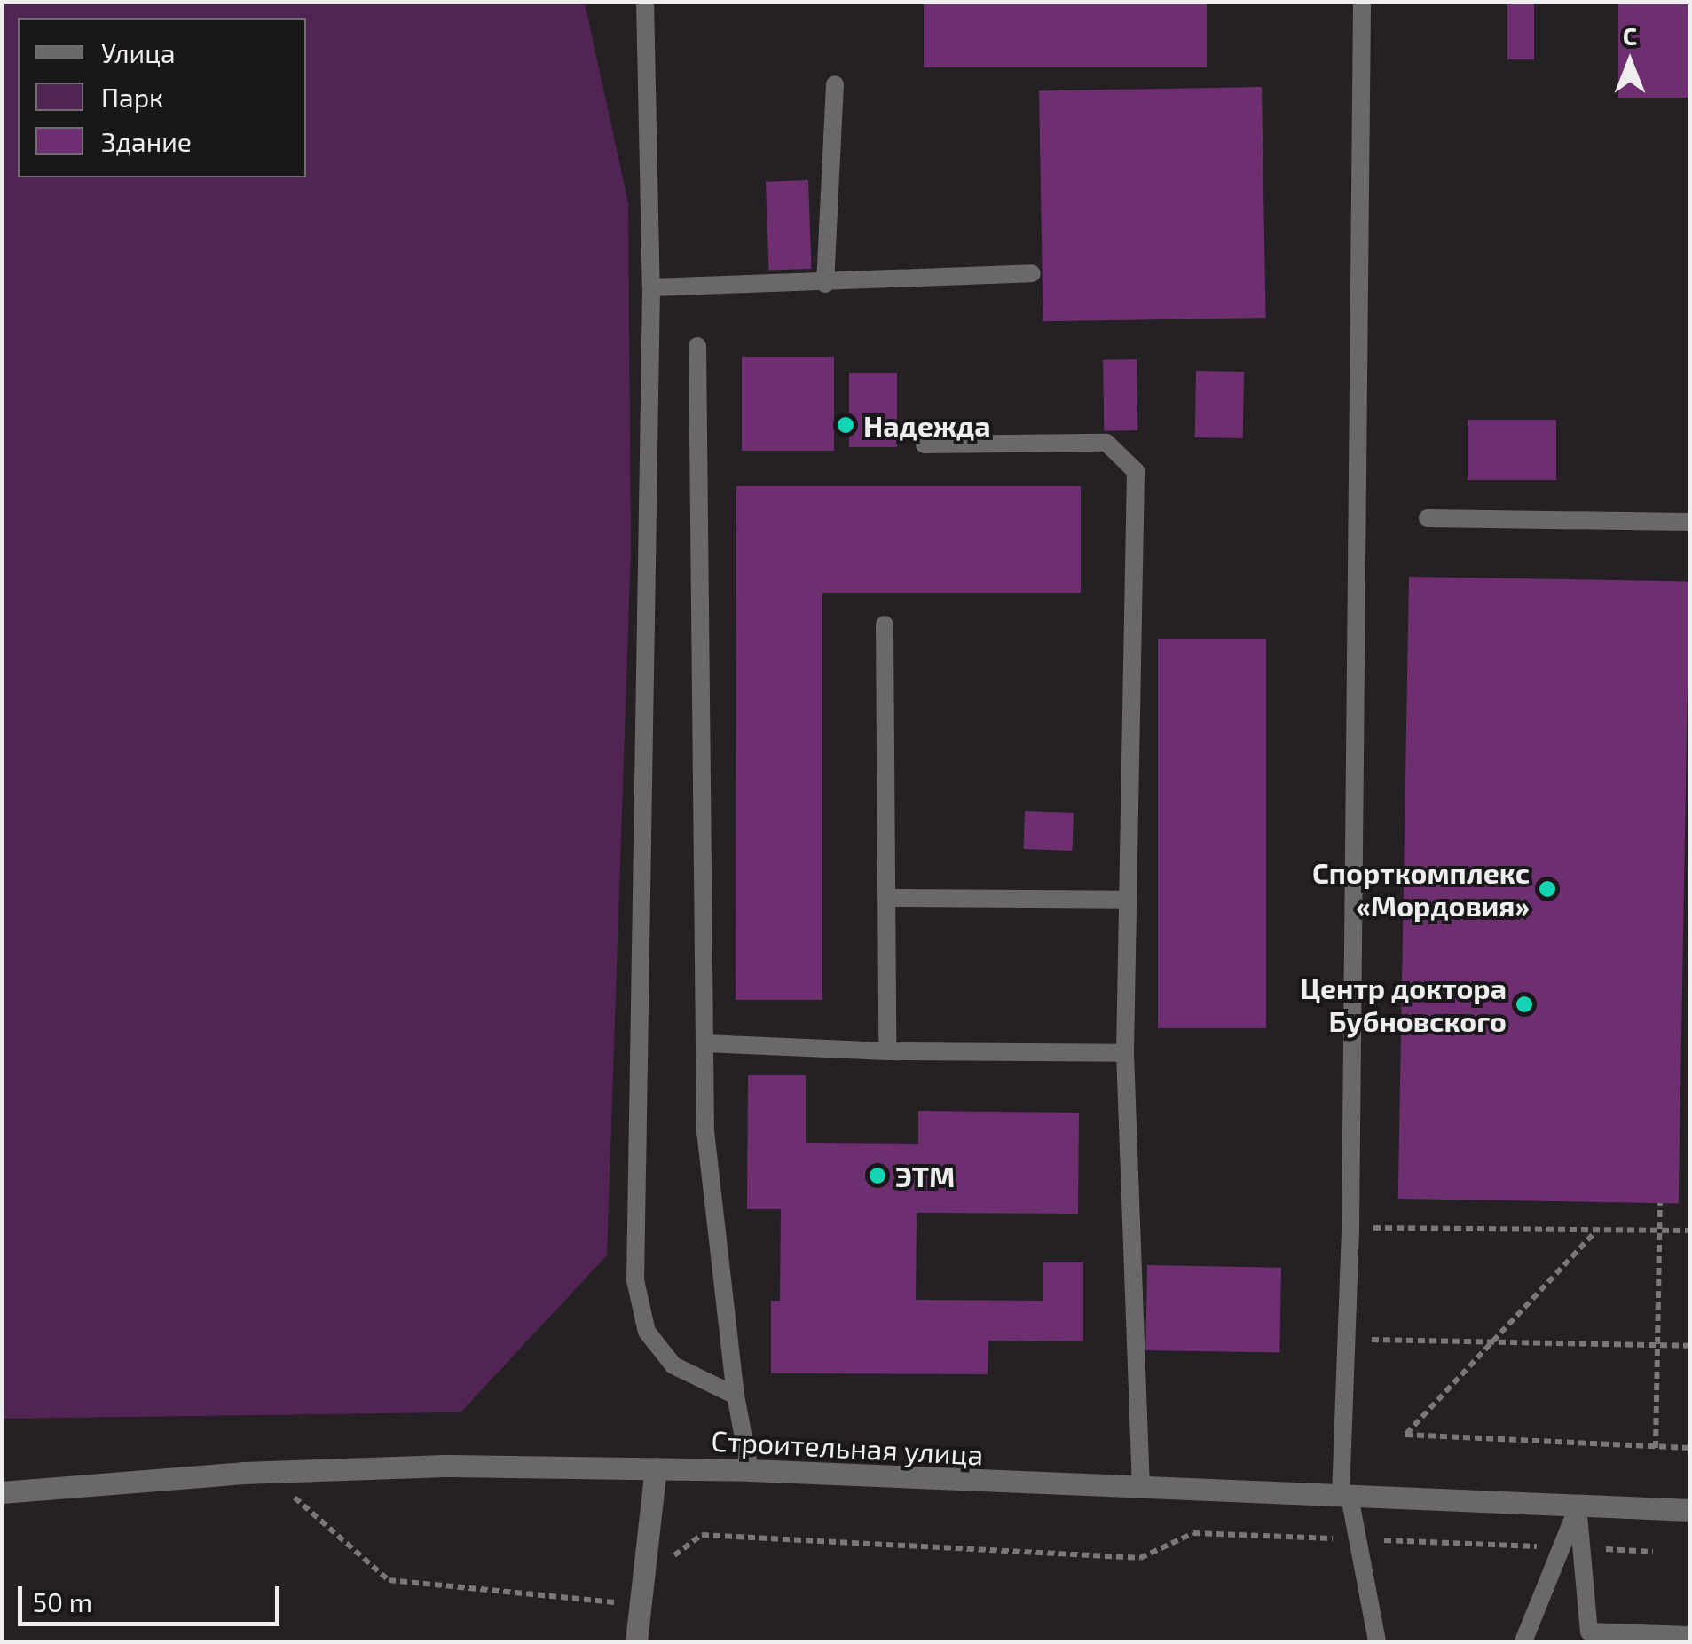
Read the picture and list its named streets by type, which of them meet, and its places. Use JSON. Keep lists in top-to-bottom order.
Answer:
{
  "streets": {
    "street": ["Строительная улица"]
  },
  "places": [
    "Надежда",
    "Спорткомплекс «Мордовия»",
    "Центр доктора Бубновского",
    "ЭТМ"
  ],
  "legend": ["Улица", "Парк", "Здание"],
  "scale_bar": "50 m",
  "north": "top"
}
